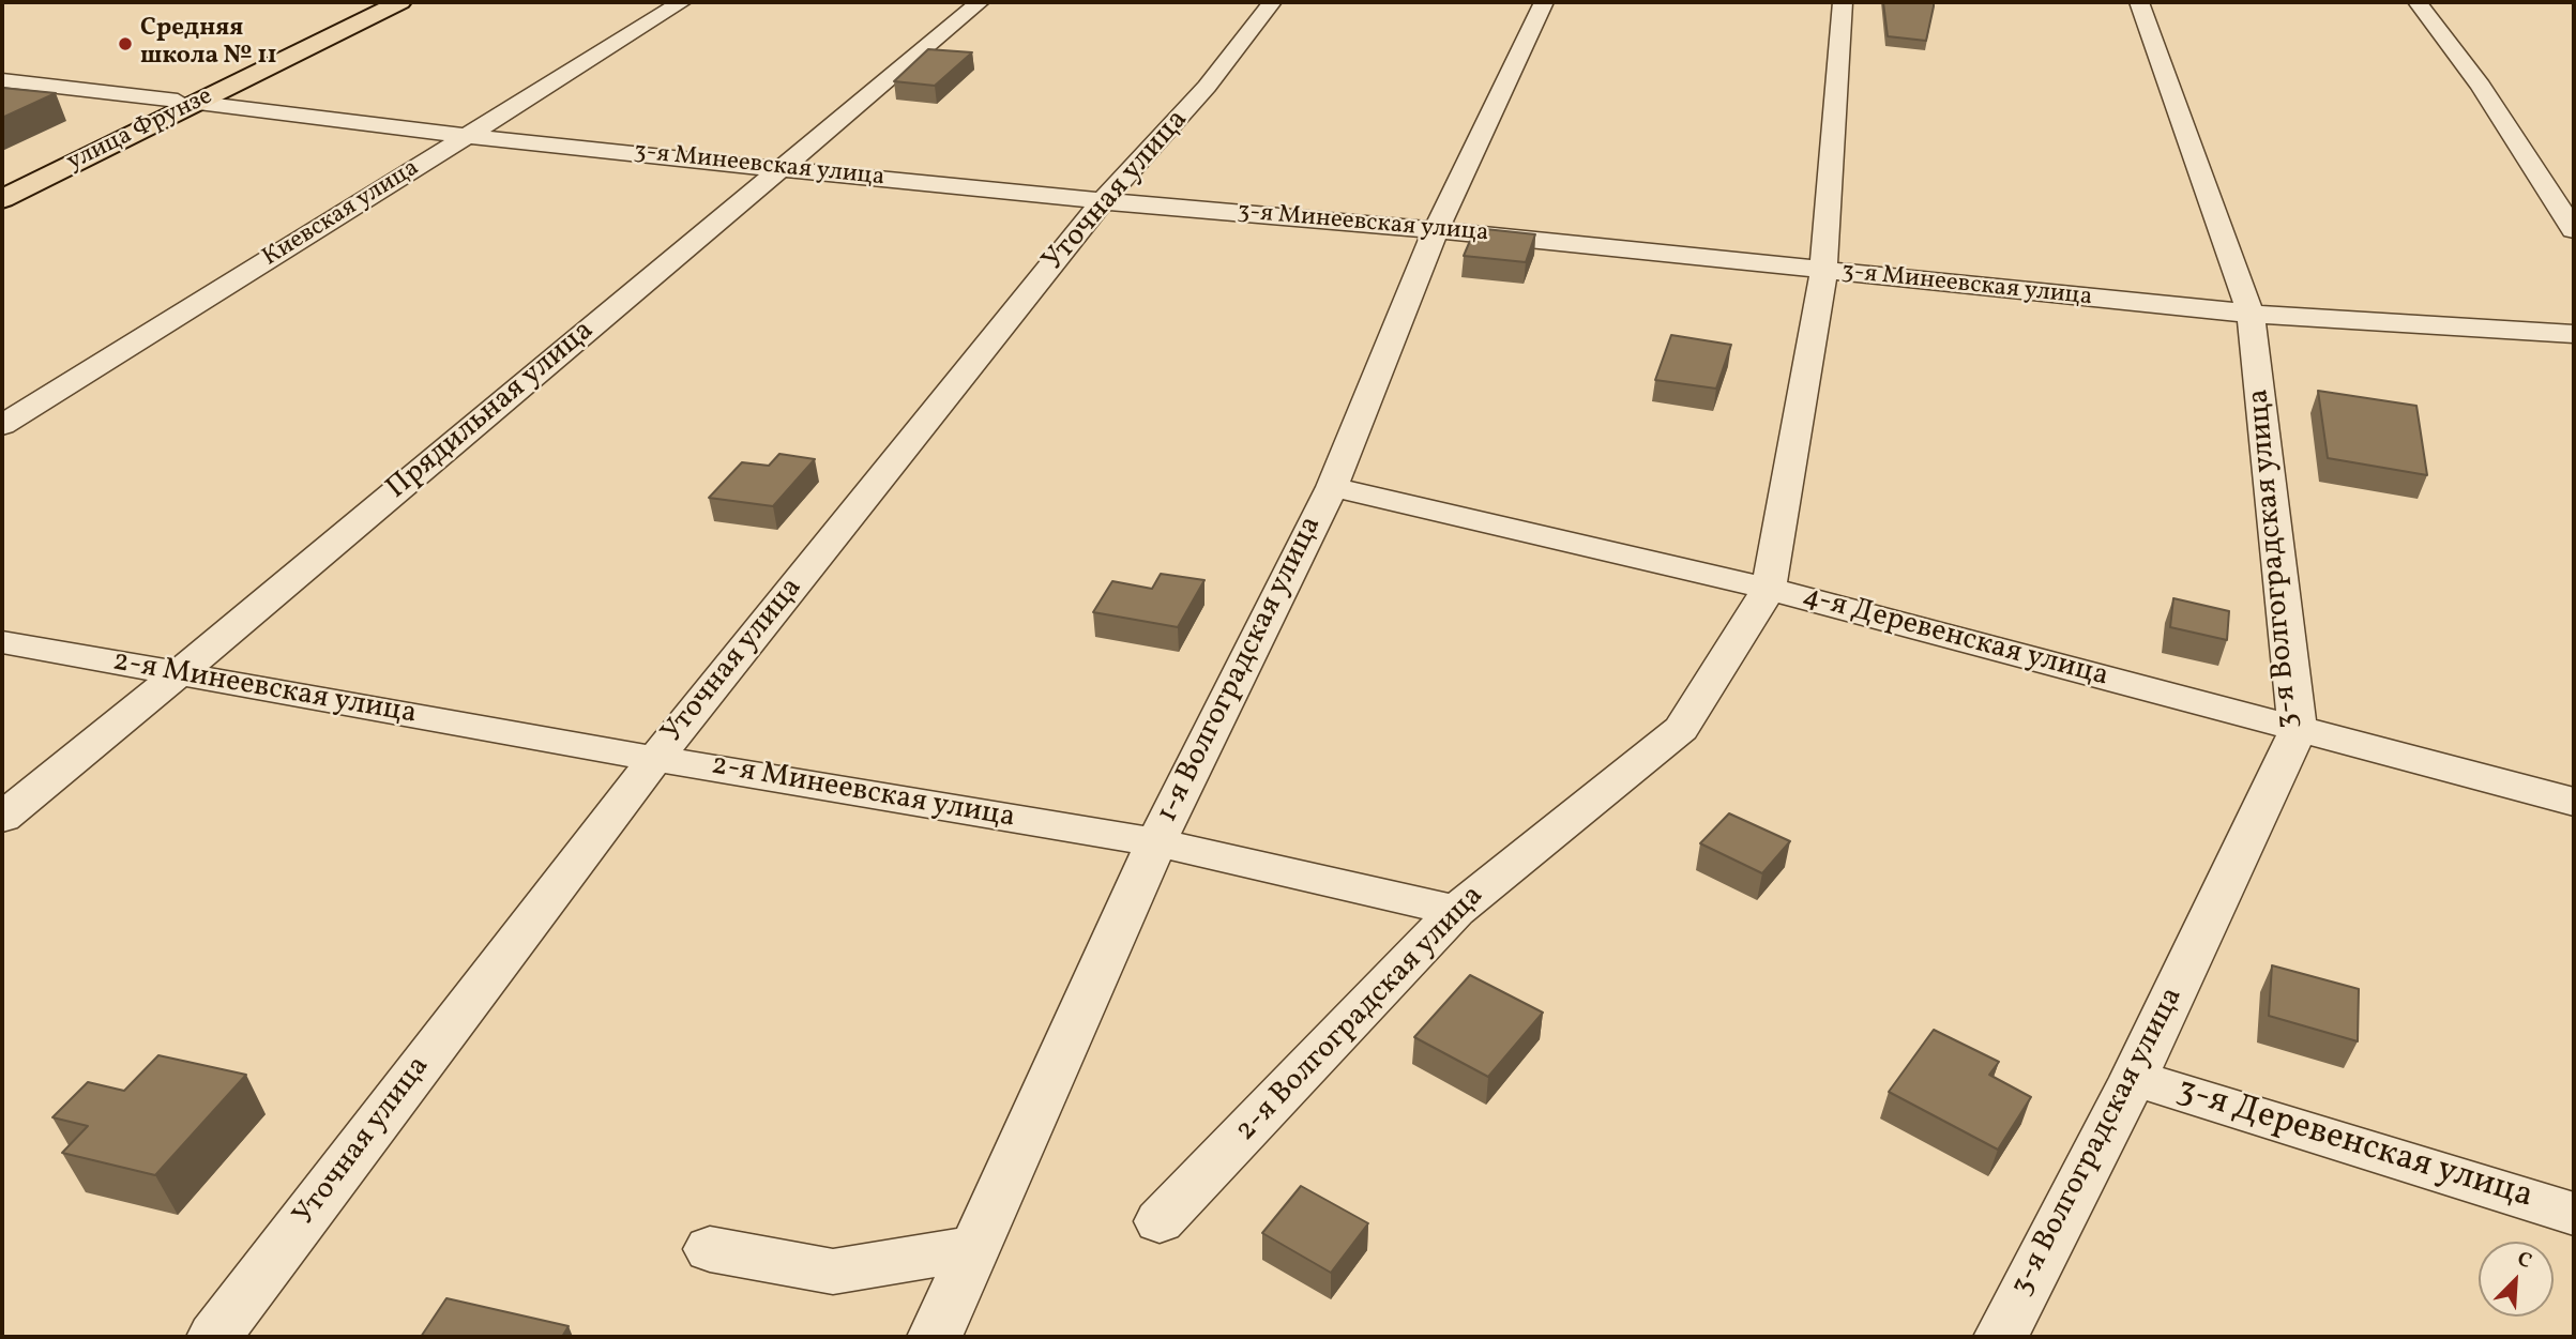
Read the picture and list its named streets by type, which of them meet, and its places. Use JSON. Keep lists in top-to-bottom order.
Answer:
{
  "streets": {
    "highway": ["улица Фрунзе"],
    "street": [
      "3-я Минеевская улица",
      "Уточная улица",
      "Киевская улица",
      "Прядильная улица",
      "3-я Волгоградская улица",
      "4-я Деревенская улица",
      "1-я Волгоградская улица",
      "2-я Минеевская улица",
      "2-я Волгоградская улица",
      "3-я Деревенская улица"
    ]
  },
  "crossings": [
    ["улица Фрунзе", "3-я Минеевская улица"],
    ["3-я Минеевская улица", "Уточная улица"],
    ["3-я Минеевская улица", "Киевская улица"],
    ["3-я Минеевская улица", "Прядильная улица"],
    ["3-я Минеевская улица", "3-я Волгоградская улица"],
    ["3-я Минеевская улица", "1-я Волгоградская улица"],
    ["3-я Минеевская улица", "2-я Волгоградская улица"],
    ["Уточная улица", "2-я Минеевская улица"],
    ["Прядильная улица", "2-я Минеевская улица"],
    ["3-я Волгоградская улица", "4-я Деревенская улица"],
    ["3-я Волгоградская улица", "3-я Деревенская улица"],
    ["4-я Деревенская улица", "1-я Волгоградская улица"],
    ["4-я Деревенская улица", "2-я Волгоградская улица"],
    ["1-я Волгоградская улица", "2-я Минеевская улица"],
    ["2-я Минеевская улица", "2-я Волгоградская улица"]
  ],
  "places": ["Средняя школа № 11"],
  "north": "top right"
}
